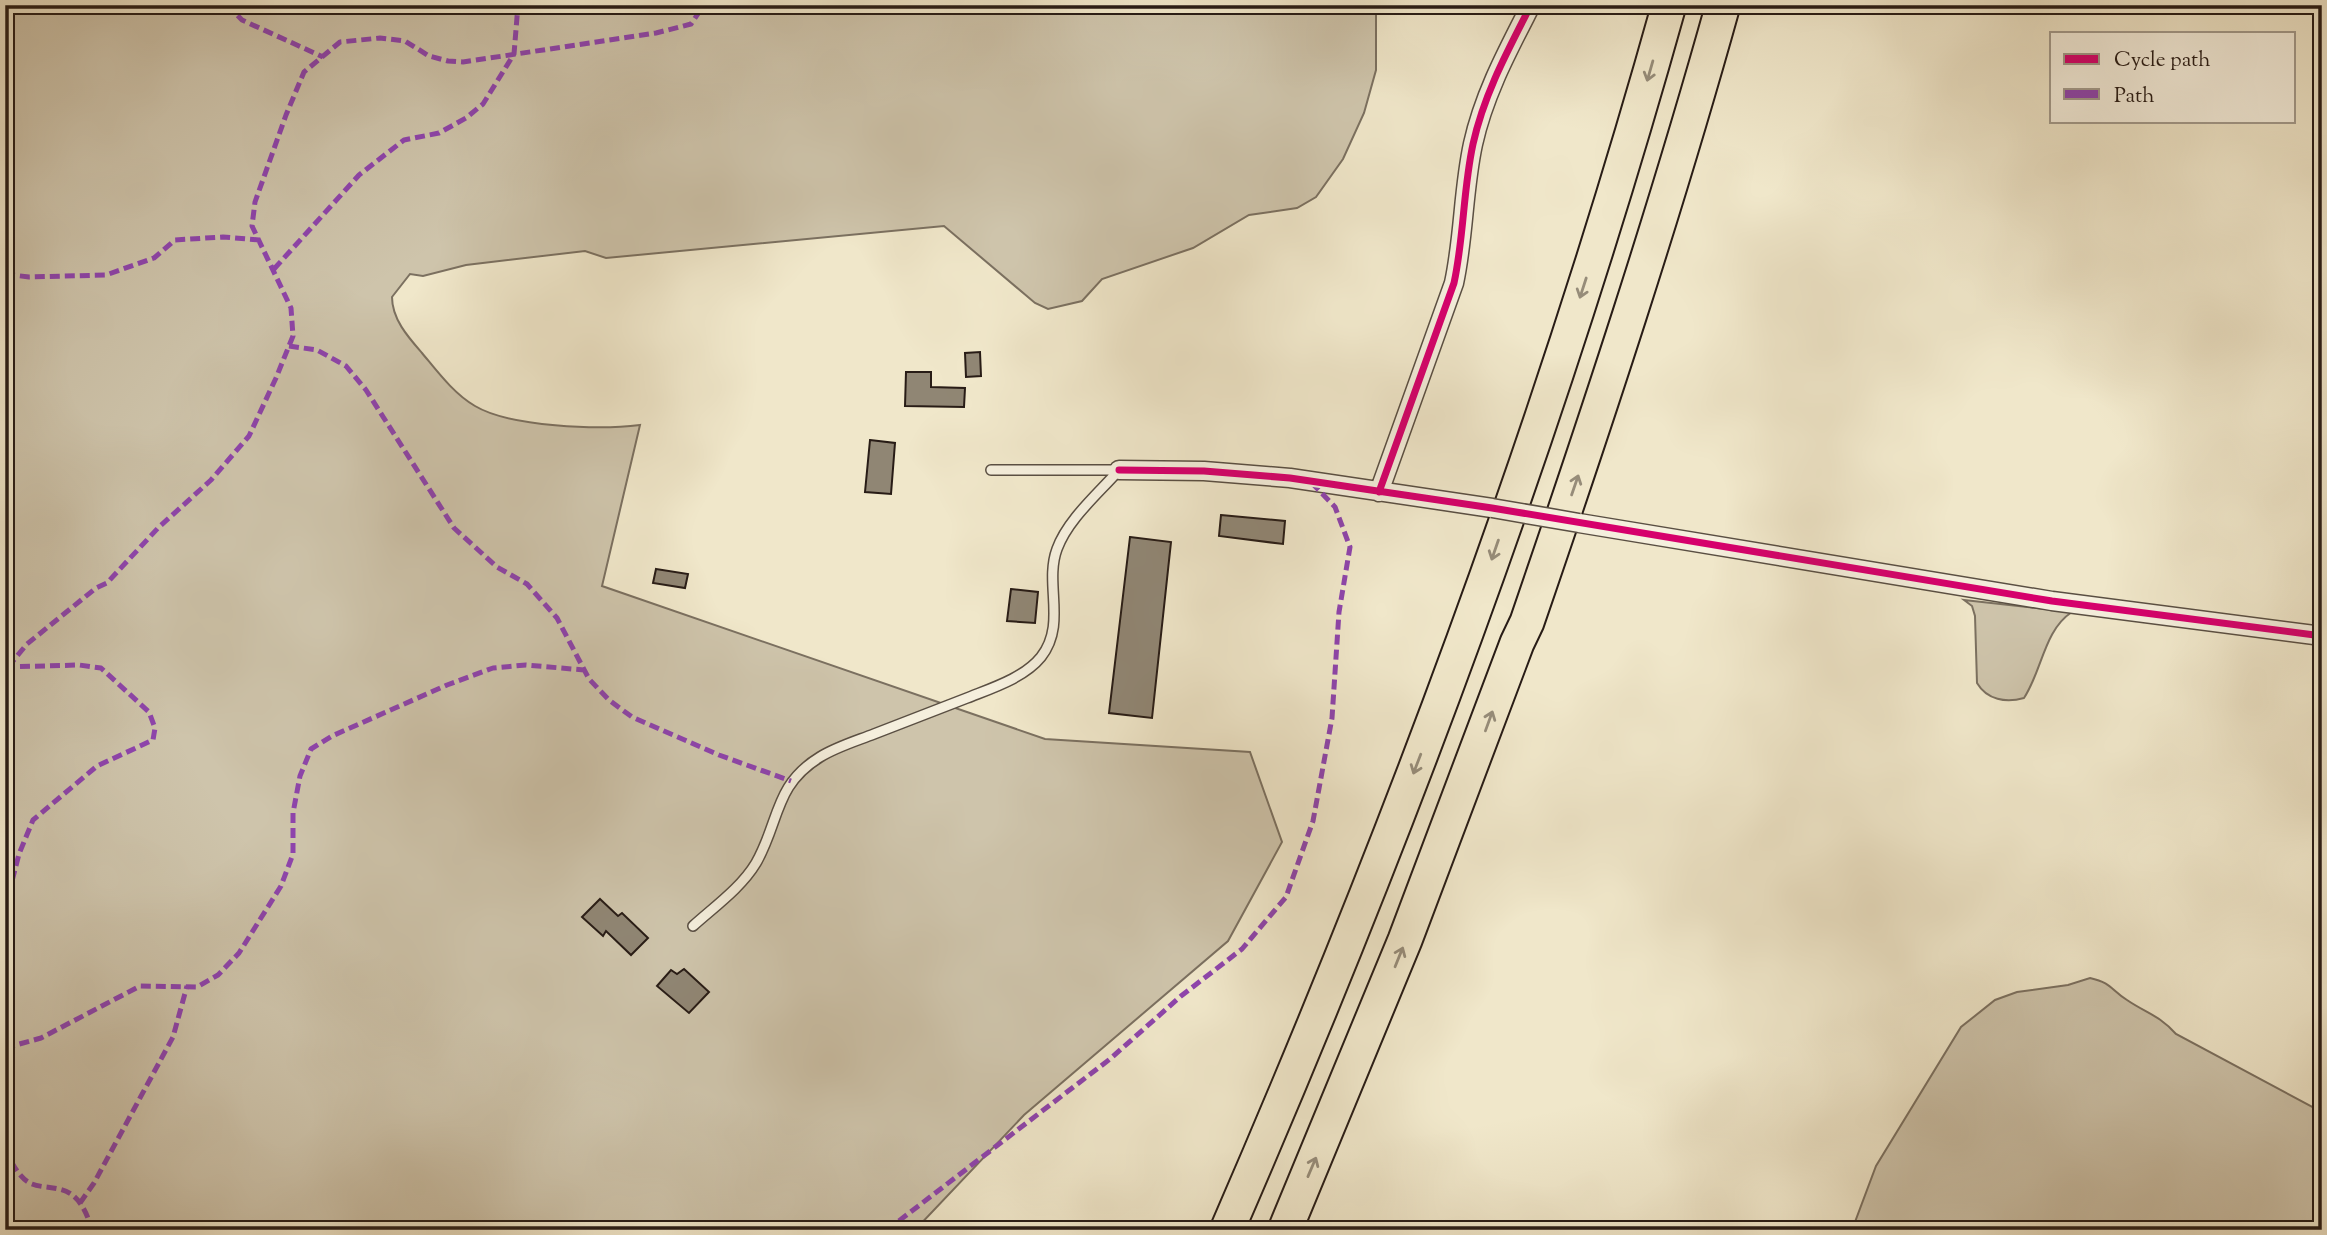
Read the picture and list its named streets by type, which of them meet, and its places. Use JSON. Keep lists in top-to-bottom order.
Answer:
{
  "legend": ["Cycle path", "Path"]
}
